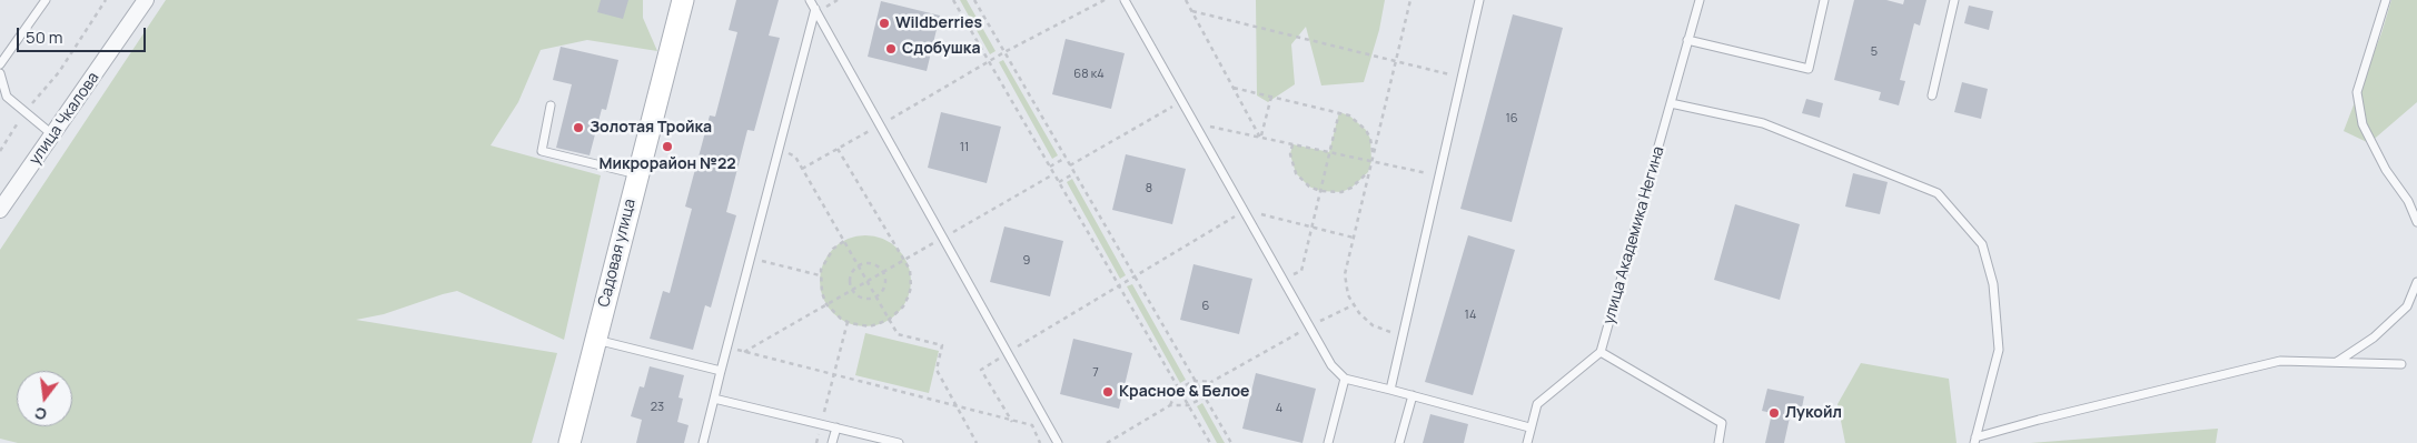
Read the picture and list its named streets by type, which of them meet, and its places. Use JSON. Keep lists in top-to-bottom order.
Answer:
{
  "streets": {
    "street": ["улица Чкалова", "Садовая улица"],
    "lane": ["улица Академика Негина"]
  },
  "places": [
    "Wildberries",
    "Сдобушка",
    "Золотая Тройка",
    "Микрорайон №22",
    "Красное & Белое",
    "Лукойл"
  ],
  "house_numbers": [
    "5",
    "68 к4",
    "16",
    "11",
    "8",
    "9",
    "6",
    "14",
    "7",
    "23",
    "4"
  ],
  "scale_bar": "50 m",
  "north": "bottom"
}
